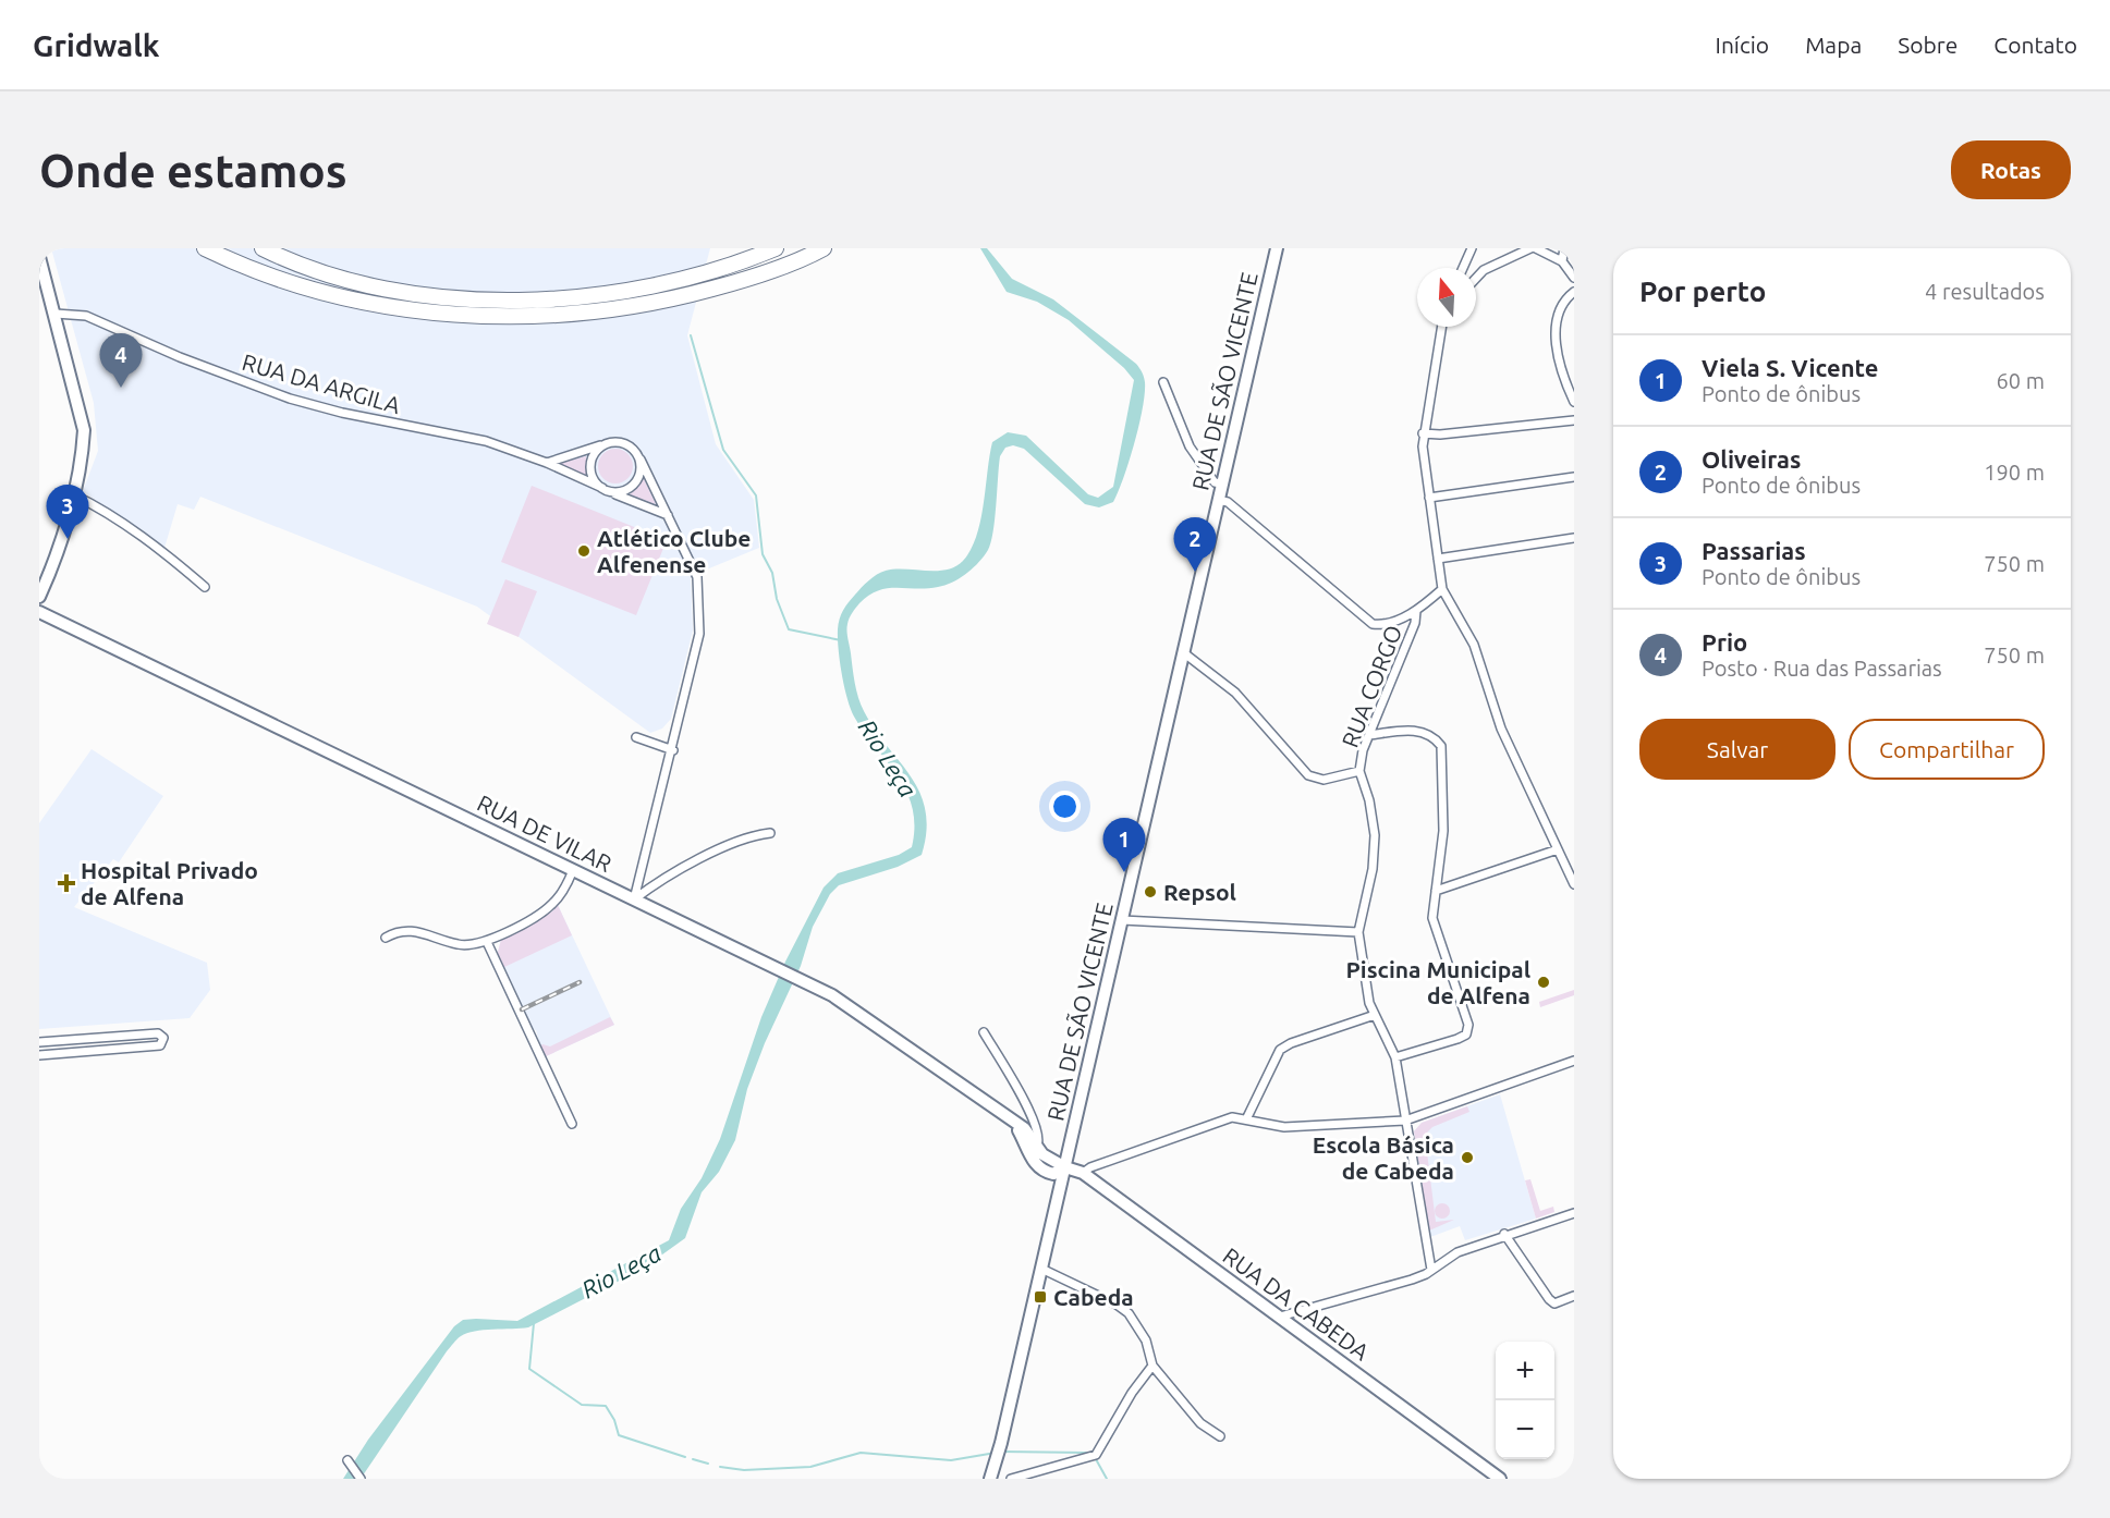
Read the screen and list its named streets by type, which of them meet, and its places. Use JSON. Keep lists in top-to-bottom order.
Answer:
{
  "streets": {
    "main road": ["RUA DE SÃO VICENTE", "RUA DE VILAR", "RUA DA CABEDA"],
    "street": ["RUA DA ARGILA", "RUA CORGO"]
  },
  "crossings": [
    ["RUA DE SÃO VICENTE", "RUA DE VILAR"],
    ["RUA DE SÃO VICENTE", "RUA DA CABEDA"],
    ["RUA DE VILAR", "RUA DA CABEDA"]
  ],
  "water": ["Rio Leça"],
  "places": {
    "other": [
      "Atlético Clube Alfenense",
      "Repsol",
      "Piscina Municipal de Alfena",
      "Escola Básica de Cabeda"
    ],
    "health": ["Hospital Privado de Alfena"],
    "transit": ["Cabeda"]
  },
  "north": "top",
  "page": {
    "header": "Gridwalk",
    "nav": [
      "Início",
      "Mapa",
      "Sobre",
      "Contato"
    ],
    "buttons": [
      "Rotas",
      ["Salvar", "Compartilhar"]
    ],
    "title": "Onde estamos",
    "heading": ["Por perto", "4 resultados"],
    "pins": [
      "4",
      "3",
      "2",
      "1"
    ],
    "list": [
      {
        "mark": "1",
        "name": "Viela S. Vicente",
        "note": "Ponto de ônibus",
        "value": "60 m"
      },
      {
        "mark": "2",
        "name": "Oliveiras",
        "note": "Ponto de ônibus",
        "value": "190 m"
      },
      {
        "mark": "3",
        "name": "Passarias",
        "note": "Ponto de ônibus",
        "value": "750 m"
      },
      {
        "mark": "4",
        "name": "Prio",
        "note": "Posto · Rua das Passarias",
        "value": "750 m"
      }
    ],
    "map_buttons": ["+", "−"]
  }
}
